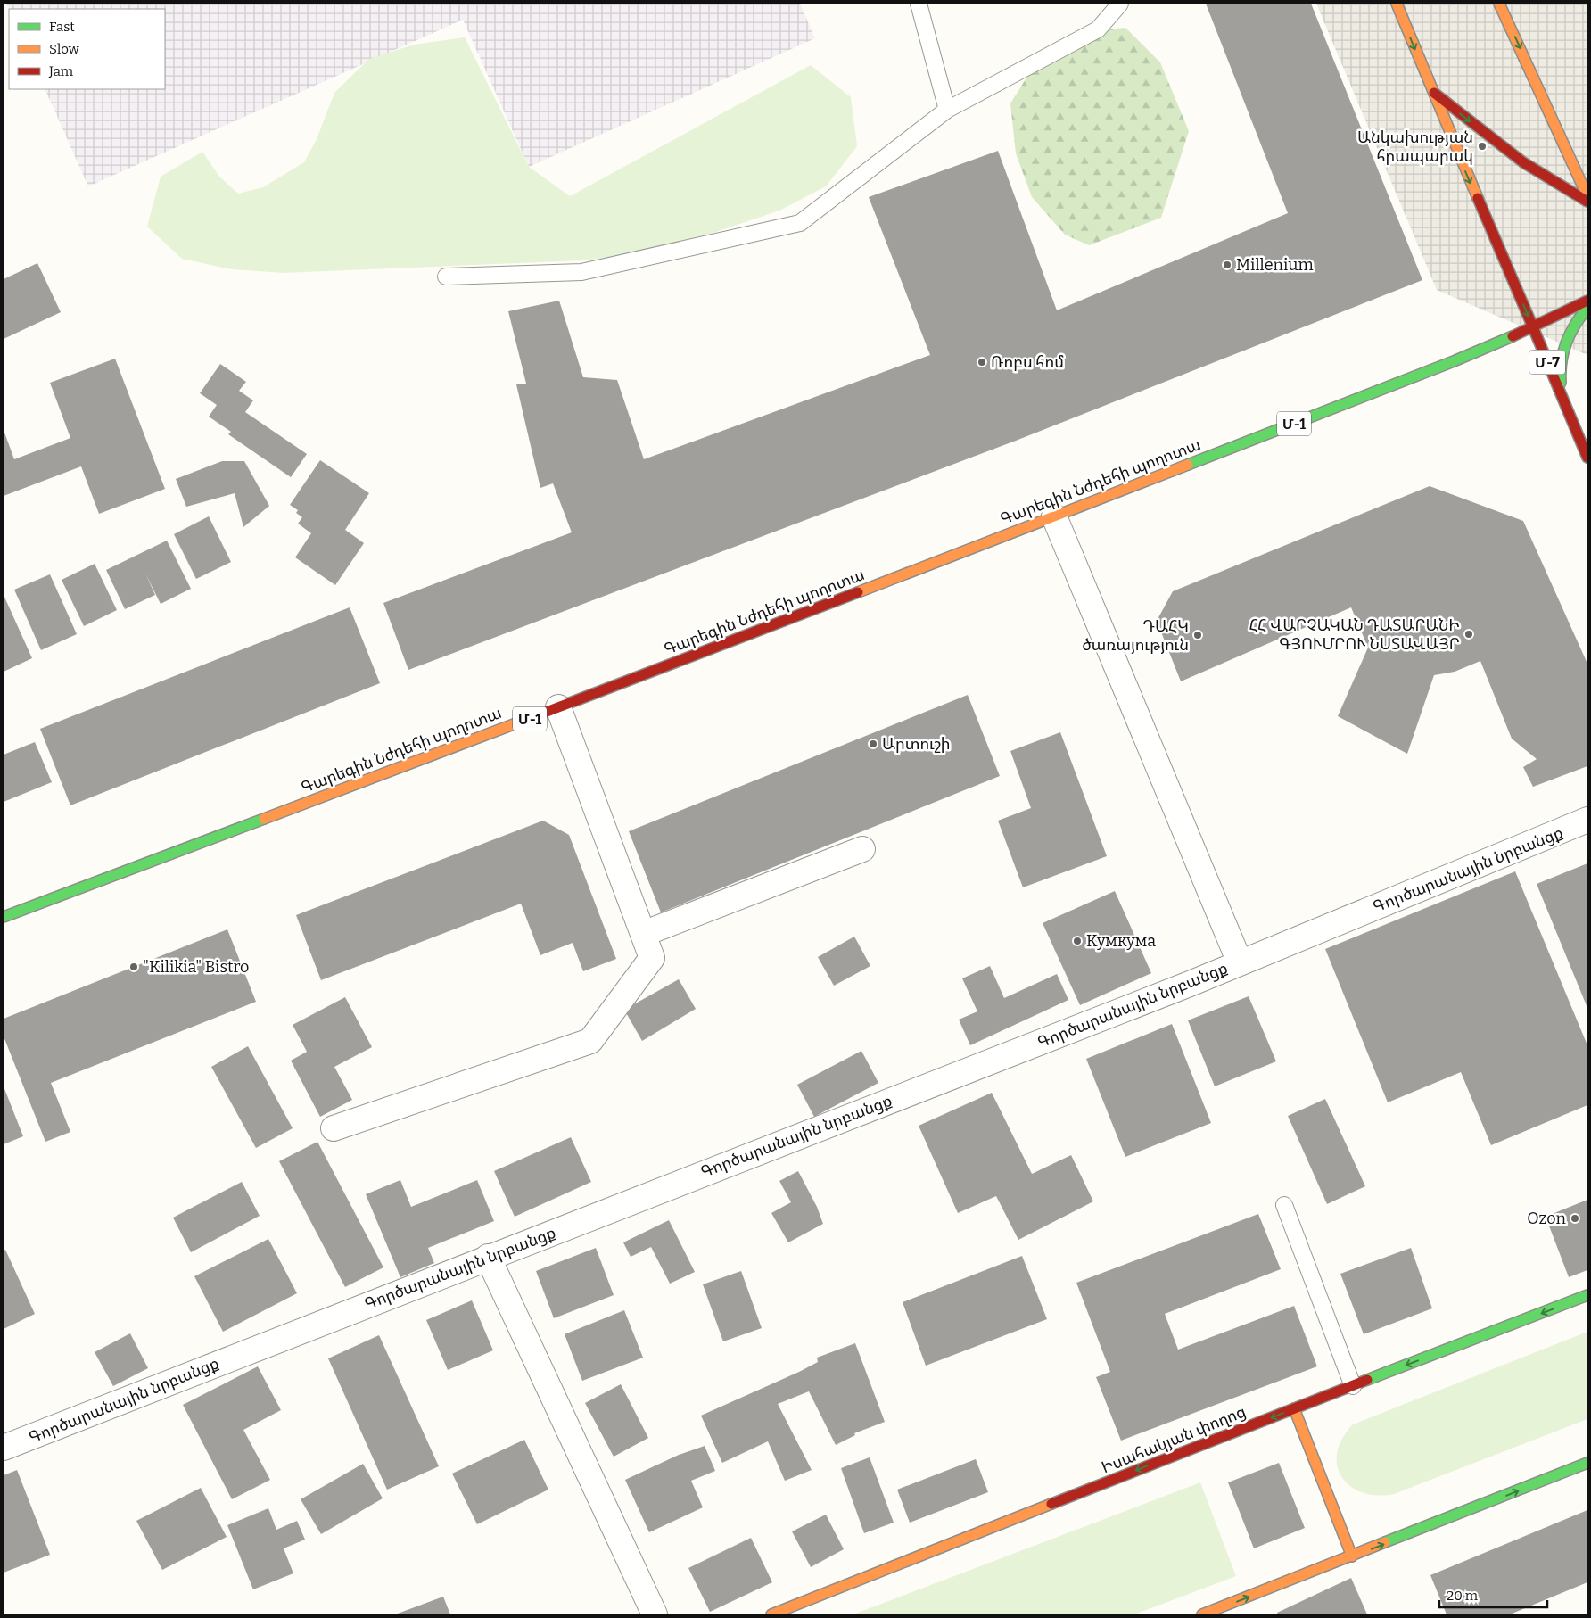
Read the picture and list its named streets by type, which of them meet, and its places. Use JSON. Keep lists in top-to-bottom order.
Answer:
{
  "streets": {
    "main road": [
      "Մ-7",
      "Մ-1",
      "Գարեգին Նժդեհի պողոտա",
      "Իսահակյան փողոց"
    ],
    "street": ["Գործարանային նրբանցք"]
  },
  "crossings": [
    ["Մ-7", "Գարեգին Նժդեհի պողոտա"]
  ],
  "one_way": ["Իսահակյան փողոց"],
  "places": [
    "Անկախության հրապարակ",
    "Millenium",
    "Ռոբս հոմ",
    "ՀՀ ՎԱՐՉԱԿԱՆ ԴԱՏԱՐԱՆԻ ԳՅՈՒՄՐՈՒ ՆՍՏԱՎԱՅՐ",
    "ԴԱՀԿ ծառայություն",
    "Արտուշի",
    "Кумкума",
    "\"Kilikia\" Bistro",
    "Ozon"
  ],
  "legend": ["Fast", "Slow", "Jam"],
  "scale_bar": "20 m"
}
